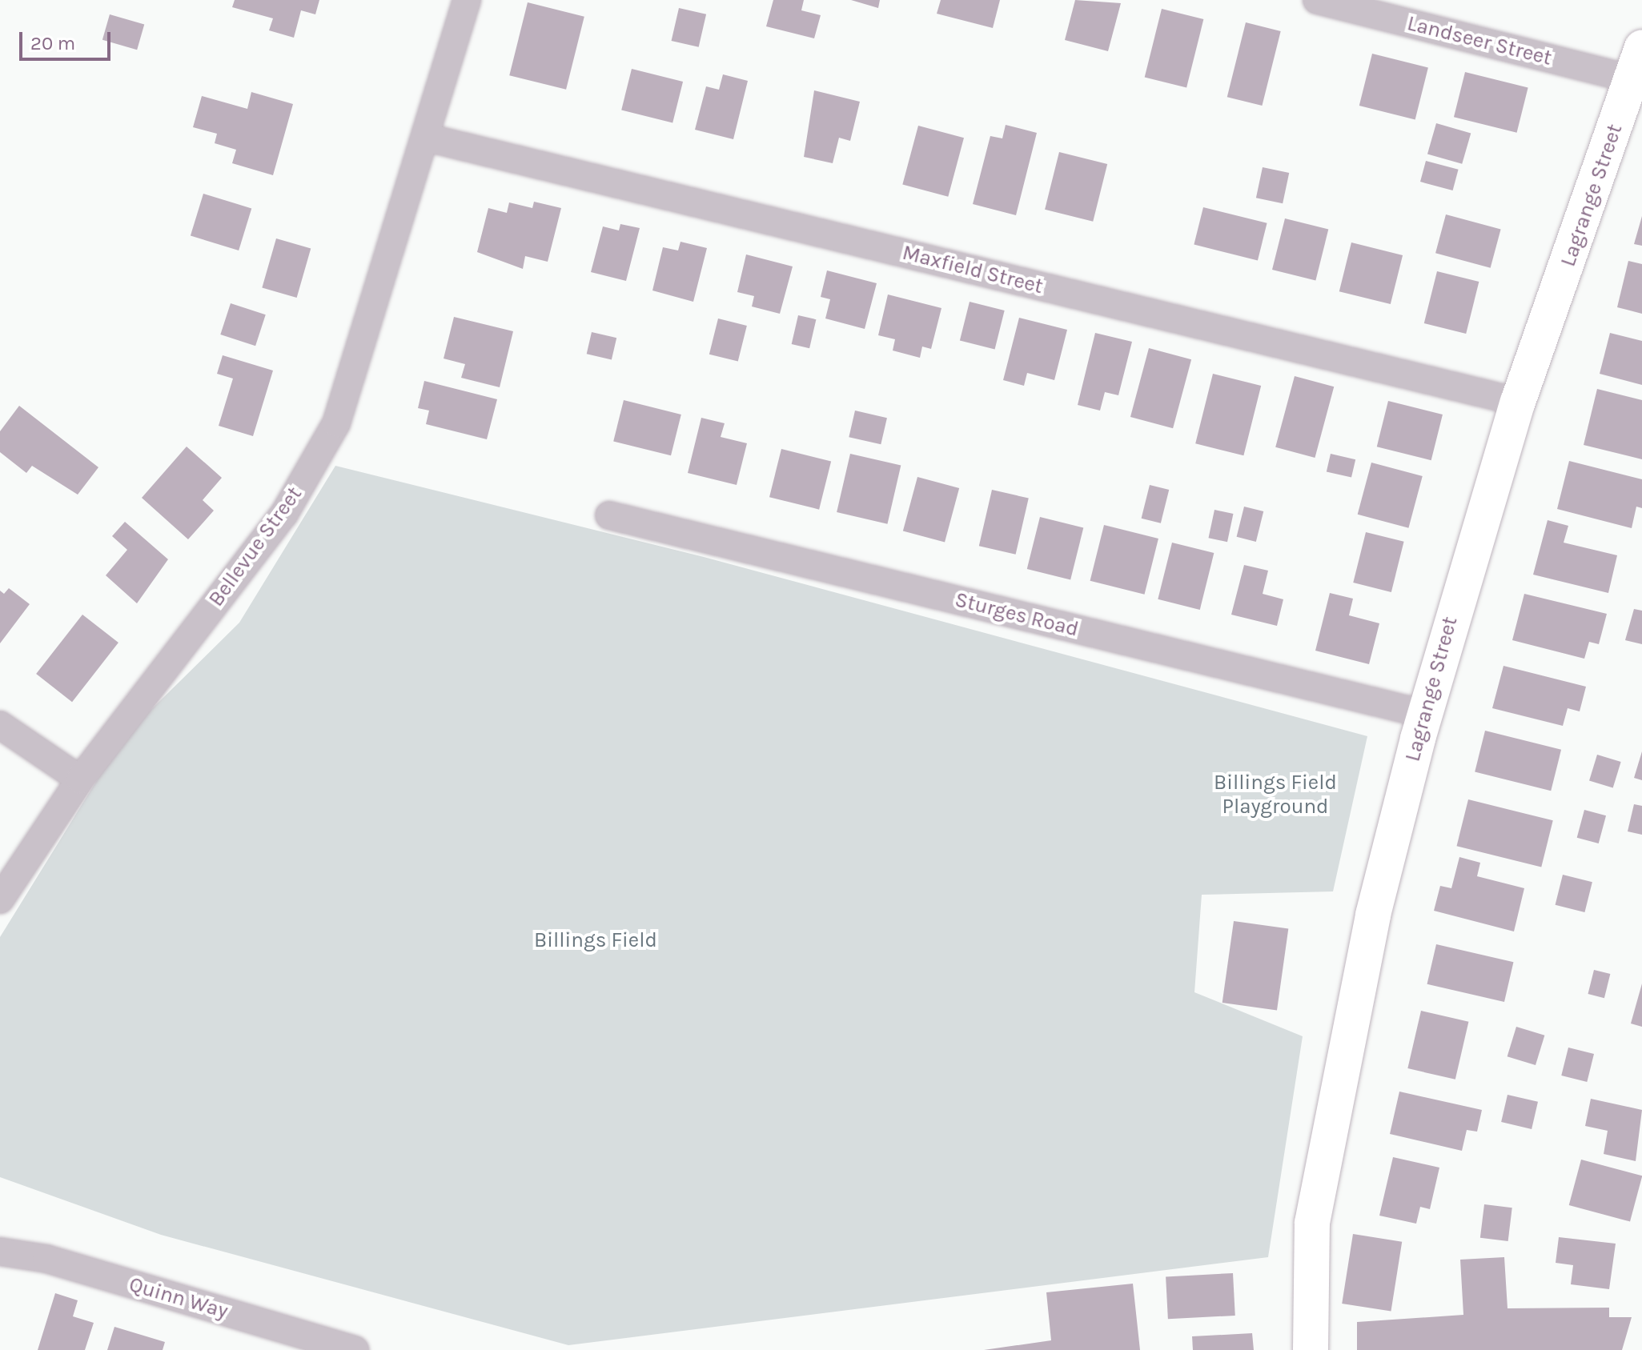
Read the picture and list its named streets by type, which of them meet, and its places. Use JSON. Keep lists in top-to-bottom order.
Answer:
{
  "streets": {
    "main road": ["Lagrange Street"],
    "street": [
      "Landseer Street",
      "Maxfield Street",
      "Bellevue Street",
      "Sturges Road",
      "Quinn Way"
    ]
  },
  "crossings": [
    ["Landseer Street", "Lagrange Street"],
    ["Lagrange Street", "Maxfield Street"],
    ["Lagrange Street", "Sturges Road"],
    ["Maxfield Street", "Bellevue Street"]
  ],
  "parks": ["Billings Field Playground", "Billings Field"],
  "scale_bar": "20 m"
}
